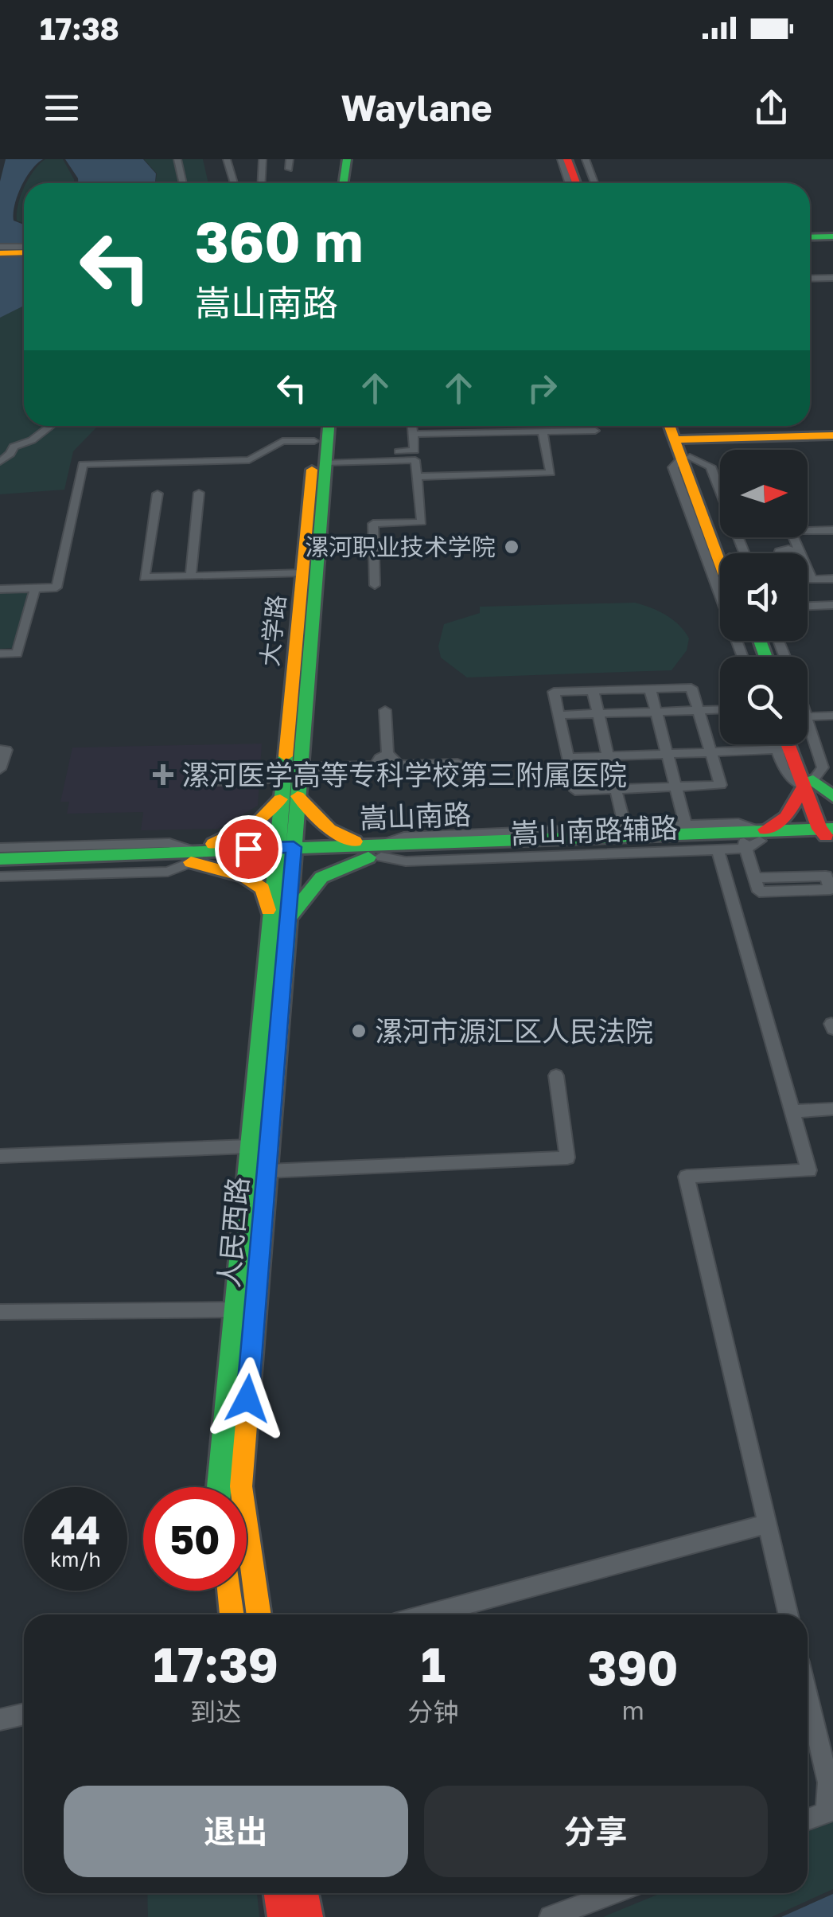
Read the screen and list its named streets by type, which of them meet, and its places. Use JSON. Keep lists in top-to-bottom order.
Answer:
{
  "streets": {
    "main road": ["大学路", "嵩山南路", "人民西路"],
    "street": ["嵩山南路辅路"]
  },
  "crossings": [
    ["大学路", "嵩山南路"],
    ["大学路", "人民西路"],
    ["嵩山南路", "嵩山南路辅路"],
    ["嵩山南路", "人民西路"]
  ],
  "places": {
    "other": ["漯河职业技术学院", "漯河市源汇区人民法院"],
    "health": ["漯河医学高等专科学校第三附属医院"]
  },
  "north": "right",
  "page": {
    "status": "17:38",
    "header": "Waylane",
    "turn": ["360 m", "嵩山南路"],
    "speed": "44 km/h",
    "limit": "50",
    "eta": [
      "17:39",
      "到达",
      "1",
      "分钟",
      "390",
      "m"
    ],
    "buttons": ["退出", "分享"]
  }
}
